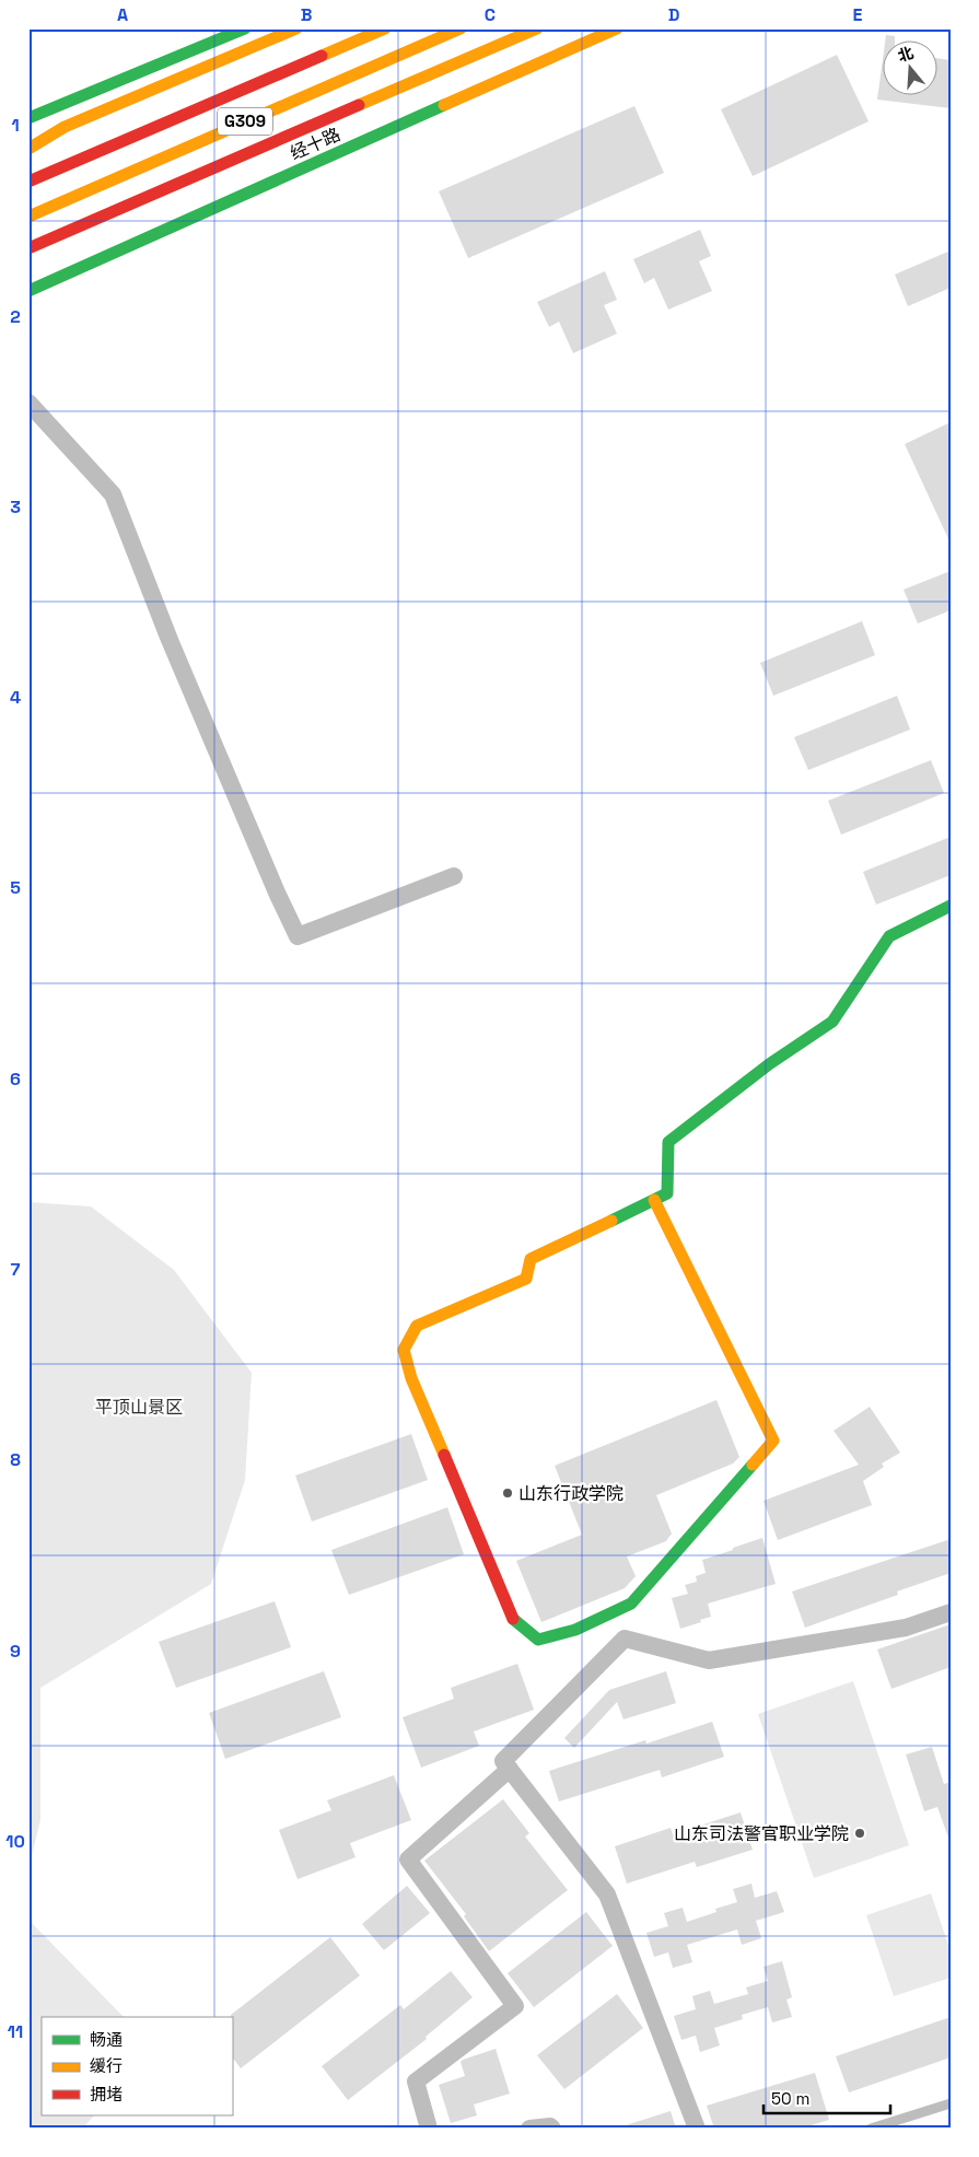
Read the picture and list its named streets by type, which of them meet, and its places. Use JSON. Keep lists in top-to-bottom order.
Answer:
{
  "streets": {
    "main road": ["G309", "经十路"]
  },
  "parks": ["平顶山景区"],
  "places": ["山东行政学院", "山东司法警官职业学院"],
  "legend": ["畅通", "缓行", "拥堵"],
  "scale_bar": "50 m",
  "north": "top",
  "grid": {
    "columns": [
      "A",
      "B",
      "C",
      "D",
      "E"
    ],
    "rows": [
      "1",
      "2",
      "3",
      "4",
      "5",
      "6",
      "7",
      "8",
      "9",
      "10",
      "11"
    ]
  }
}
